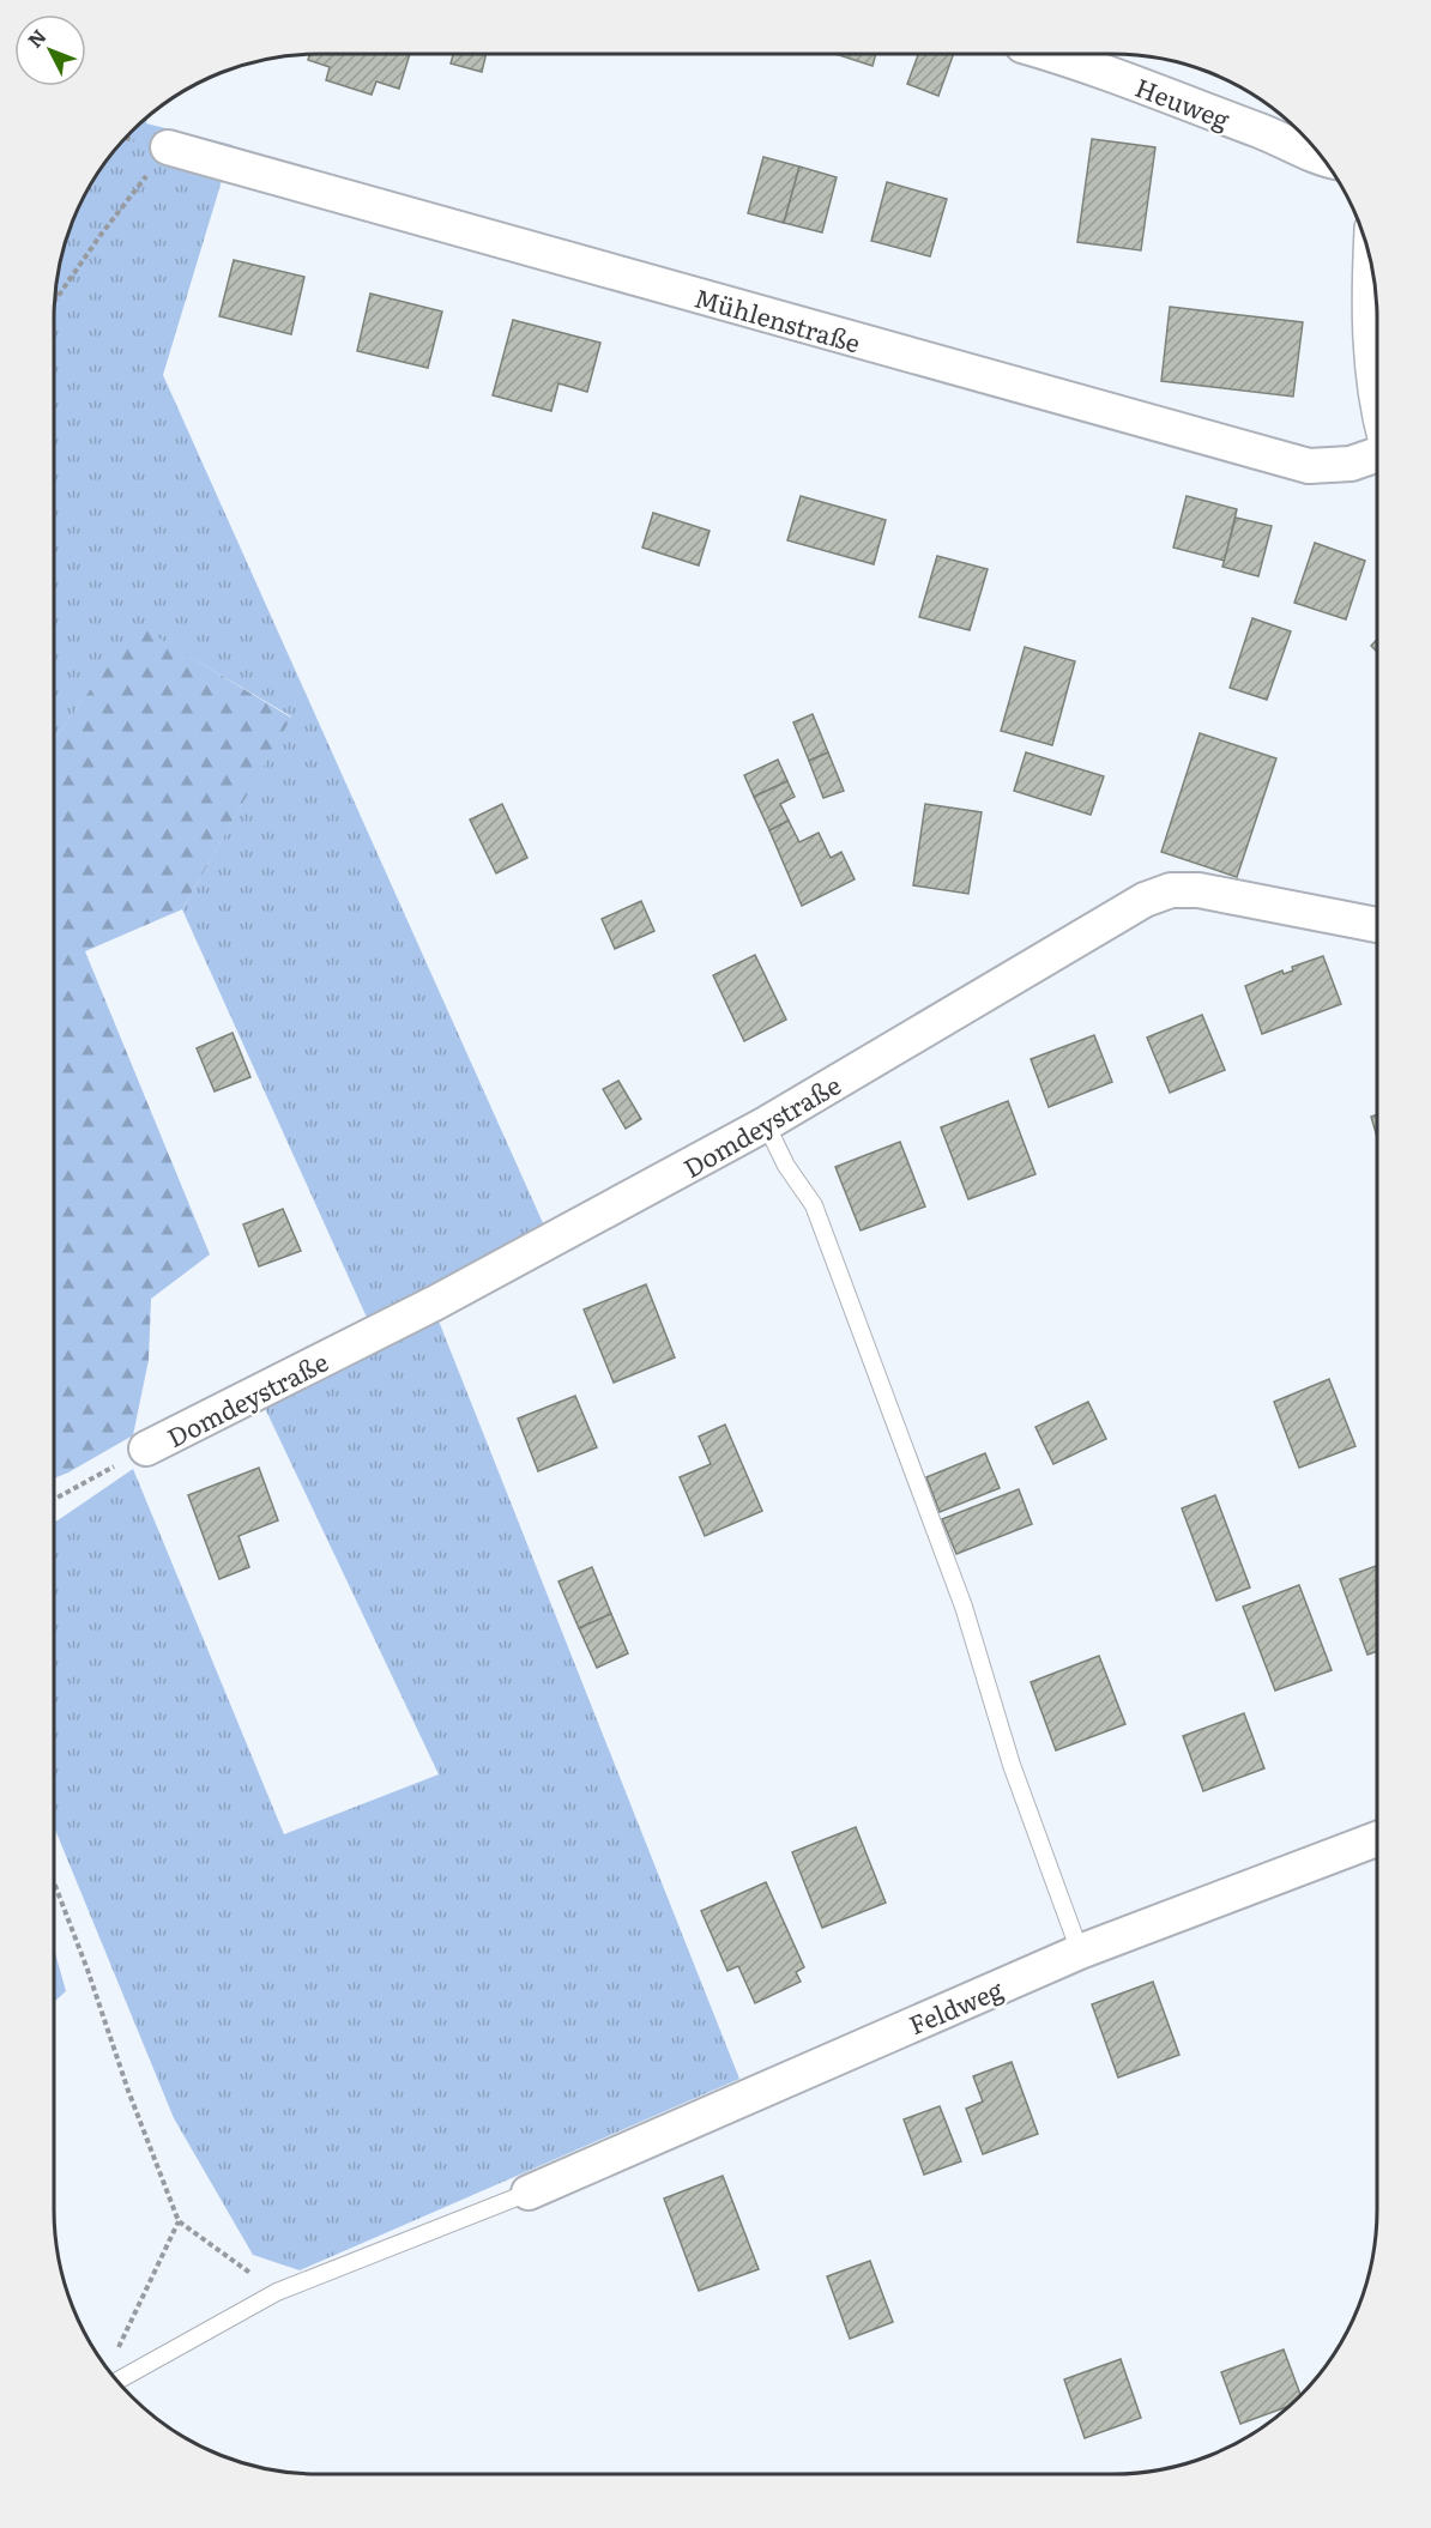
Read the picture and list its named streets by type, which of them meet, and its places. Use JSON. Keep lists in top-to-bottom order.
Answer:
{
  "streets": {
    "street": [
      "Heuweg",
      "Mühlenstraße",
      "Domdeystraße",
      "Feldweg"
    ]
  },
  "north": "top left"
}
